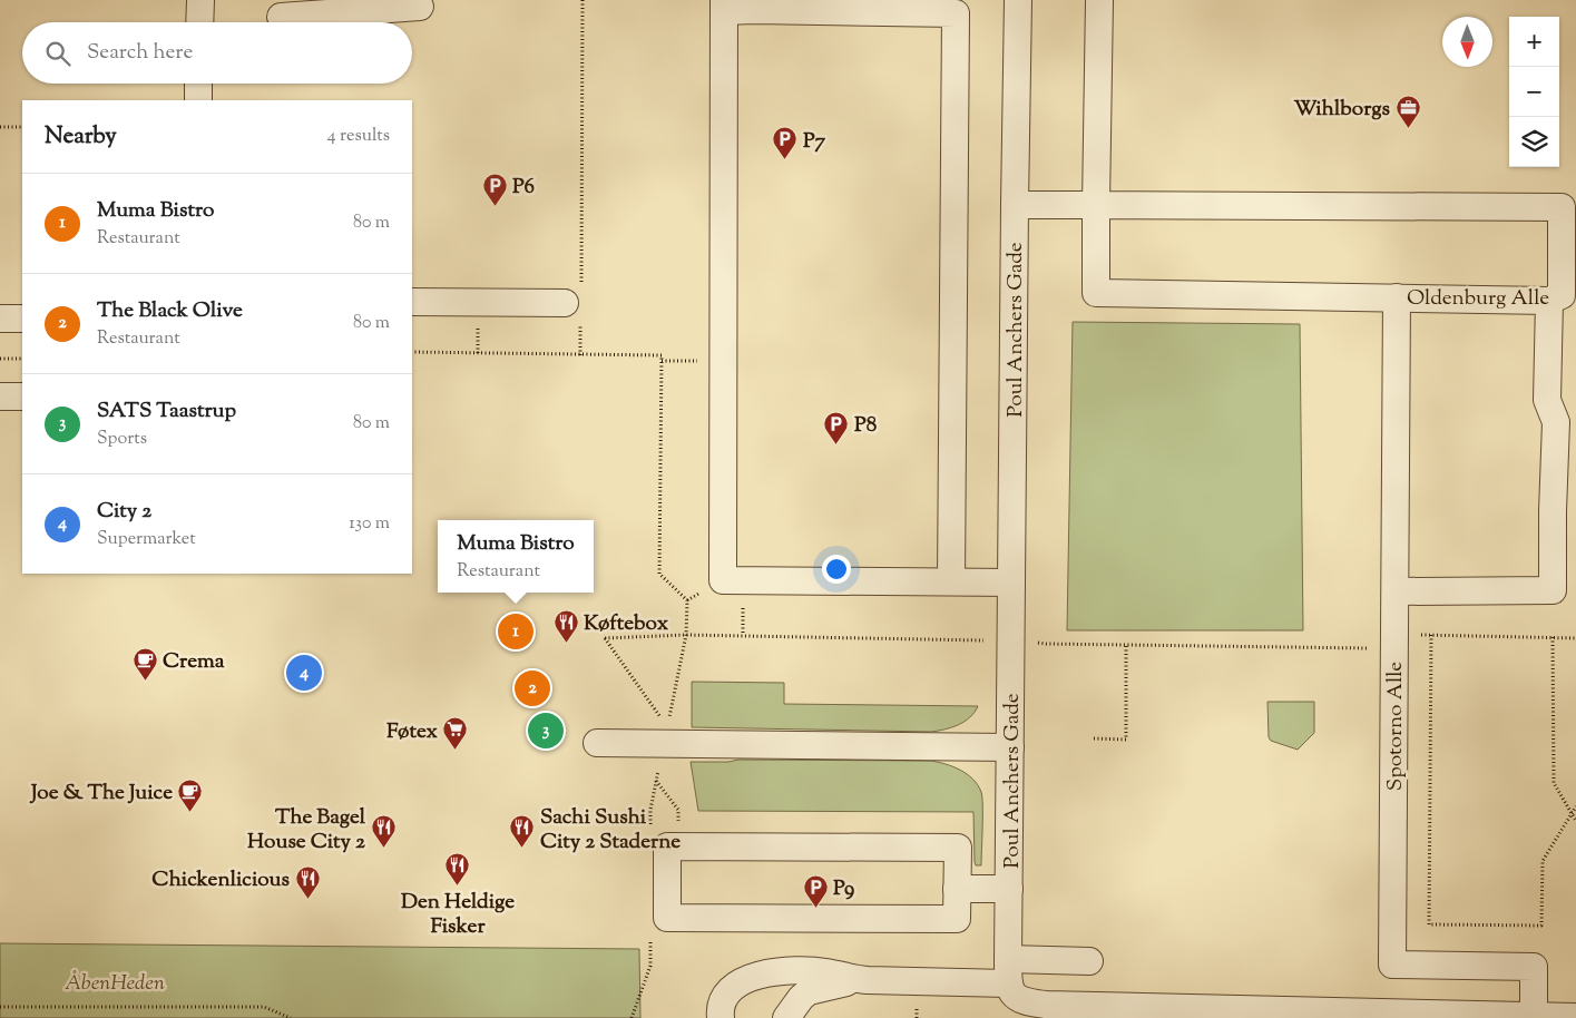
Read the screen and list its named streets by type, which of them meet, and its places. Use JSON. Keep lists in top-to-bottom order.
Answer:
{
  "streets": {
    "street": ["Oldenburg Alle", "Poul Anchers Gade", "Spotorno Alle"]
  },
  "crossings": [
    ["Oldenburg Alle", "Poul Anchers Gade"],
    ["Oldenburg Alle", "Spotorno Alle"]
  ],
  "parks": ["ÅbenHeden"],
  "places": {
    "office": ["Wihlborgs"],
    "parking": [
      "P7",
      "P6",
      "P8",
      "P9"
    ],
    "restaurant": [
      "Køftebox",
      "The Bagel House City 2",
      "Sachi Sushi City 2 Staderne",
      "Den Heldige Fisker",
      "Chickenlicious"
    ],
    "cafe": ["Crema", "Joe & The Juice"],
    "supermarket": ["Føtex"]
  },
  "north": "bottom",
  "page": {
    "map_buttons": ["+", "−"],
    "search": "Search here",
    "heading": ["Nearby", "4 results"],
    "list": [
      {
        "mark": "1",
        "name": "Muma Bistro",
        "note": "Restaurant",
        "value": "80 m"
      },
      {
        "mark": "2",
        "name": "The Black Olive",
        "note": "Restaurant",
        "value": "80 m"
      },
      {
        "mark": "3",
        "name": "SATS Taastrup",
        "note": "Sports",
        "value": "80 m"
      },
      {
        "mark": "4",
        "name": "City 2",
        "note": "Supermarket",
        "value": "130 m"
      }
    ],
    "popup": ["Muma Bistro", "Restaurant"],
    "pins": [
      "1",
      "4",
      "2",
      "3"
    ]
  }
}
